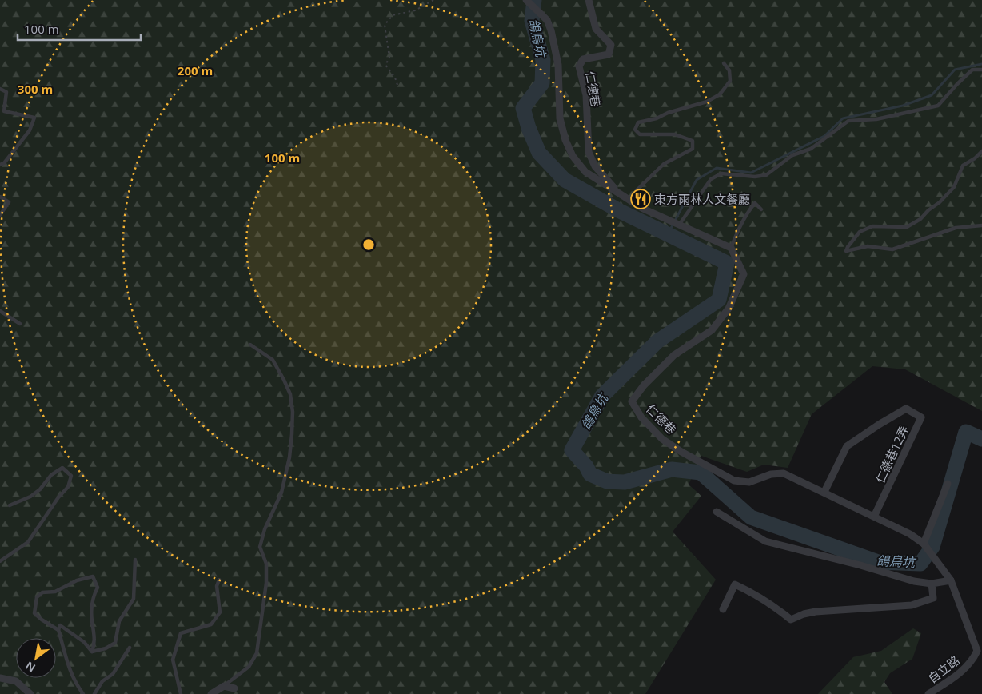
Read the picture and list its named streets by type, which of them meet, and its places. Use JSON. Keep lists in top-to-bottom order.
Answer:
{
  "streets": {
    "street": ["仁德巷", "仁德巷12弄", "自立路"]
  },
  "crossings": [
    ["仁德巷", "仁德巷12弄"],
    ["仁德巷", "自立路"]
  ],
  "water": ["鴿鳥坑"],
  "places": {
    "restaurant": ["東方雨林人文餐廳"]
  },
  "scale_bar": "100 m",
  "north": "bottom left",
  "rings": ["200 m", "300 m", "100 m"]
}
